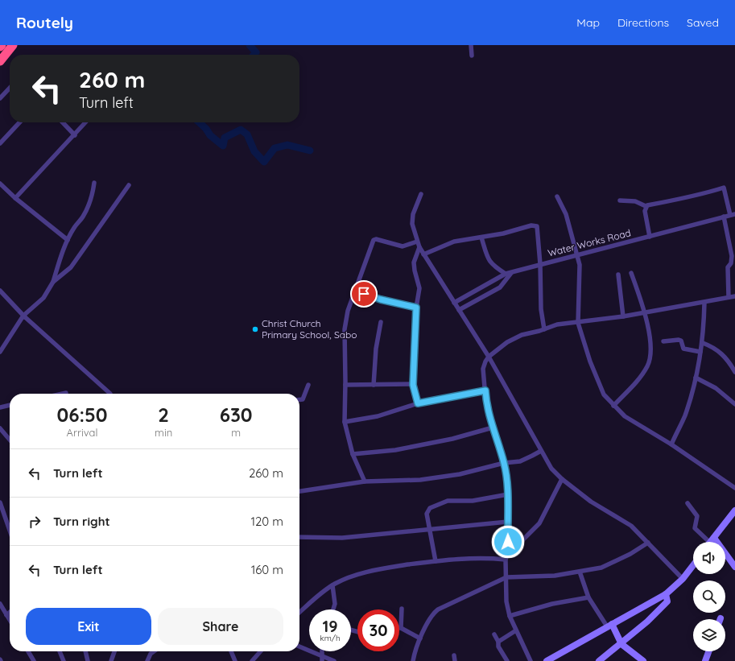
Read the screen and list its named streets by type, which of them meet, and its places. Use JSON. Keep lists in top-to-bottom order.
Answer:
{
  "streets": {
    "street": ["Water Works Road"]
  },
  "places": ["Christ Church Primary School, Sabo"],
  "page": {
    "header": "Routely",
    "nav": ["Map", "Directions", "Saved"],
    "turn": ["260 m", "Turn left"],
    "eta": [
      "06:50",
      "Arrival",
      "2",
      "min",
      "630",
      "m"
    ],
    "list": [
      {
        "name": "Turn left",
        "value": "260 m"
      },
      {
        "name": "Turn right",
        "value": "120 m"
      },
      {
        "name": "Turn left",
        "value": "160 m"
      }
    ],
    "buttons": ["Exit", "Share"],
    "speed": "19 km/h",
    "limit": "30"
  }
}
